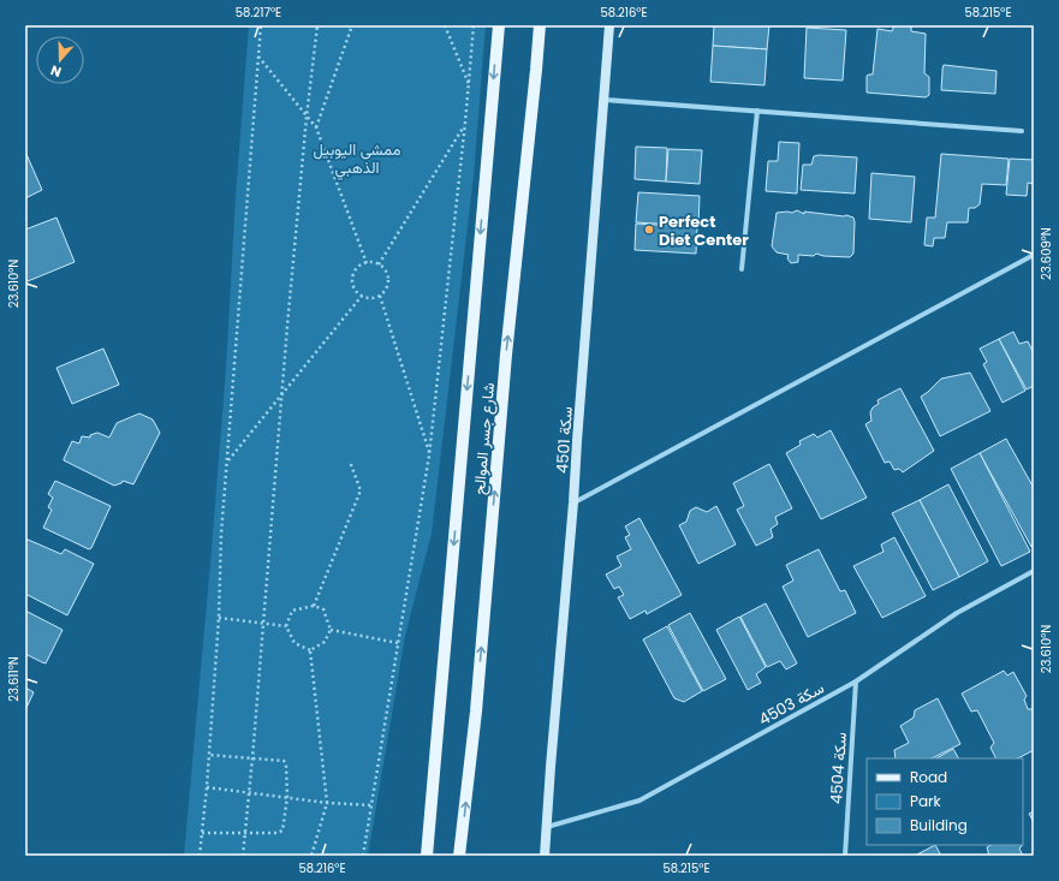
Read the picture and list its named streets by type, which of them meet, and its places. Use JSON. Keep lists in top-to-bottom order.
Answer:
{
  "streets": {
    "main road": ["شارع جسر الموالح"],
    "street": ["سكة 4501", "سكة 4503", "سكة 4504"]
  },
  "crossings": [
    ["سكة 4501", "سكة 4503"],
    ["سكة 4503", "سكة 4504"]
  ],
  "parks": ["ممشى اليوبيل الذهبي"],
  "places": ["Perfect Diet Center"],
  "legend": ["Road", "Park", "Building"],
  "north": "bottom",
  "coordinates": [
    "58.217°E",
    "58.216°E",
    "58.215°E",
    "23.609°N",
    "23.610°N",
    "23.611°N"
  ]
}
